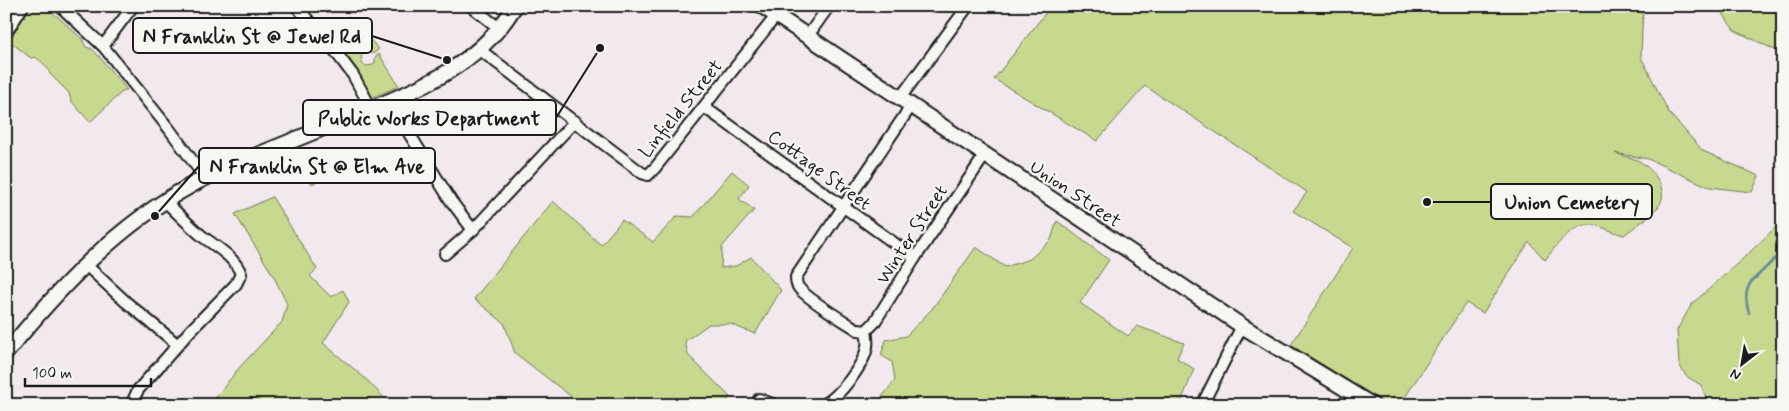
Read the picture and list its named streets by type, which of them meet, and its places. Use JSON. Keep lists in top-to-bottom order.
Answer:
{
  "streets": {
    "main road": ["Union Street"],
    "street": ["Linfield Street", "Cottage Street", "Winter Street"]
  },
  "crossings": [
    ["Linfield Street", "Cottage Street"],
    ["Linfield Street", "Union Street"],
    ["Cottage Street", "Winter Street"],
    ["Union Street", "Winter Street"]
  ],
  "places": [
    "Public Works Department",
    "N Franklin St @ Jewel Rd",
    "Union Cemetery",
    "N Franklin St @ Elm Ave"
  ],
  "scale_bar": "100 m",
  "north": "bottom left"
}
